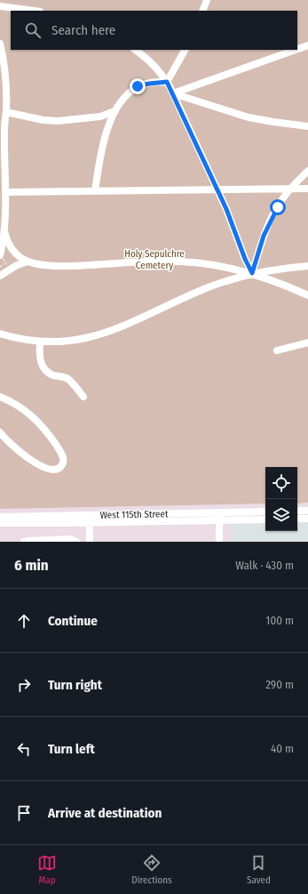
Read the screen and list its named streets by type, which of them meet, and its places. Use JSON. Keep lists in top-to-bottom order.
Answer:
{
  "streets": {
    "street": ["West 115th Street"]
  },
  "parks": ["Holy Sepulchre Cemetery"],
  "page": {
    "search": "Search here",
    "heading": ["6 min", "Walk · 430 m"],
    "list": [
      ["Continue", "100 m"],
      ["Turn right", "290 m"],
      ["Turn left", "40 m"],
      "Arrive at destination"
    ],
    "nav": ["Map", "Directions", "Saved"]
  }
}
